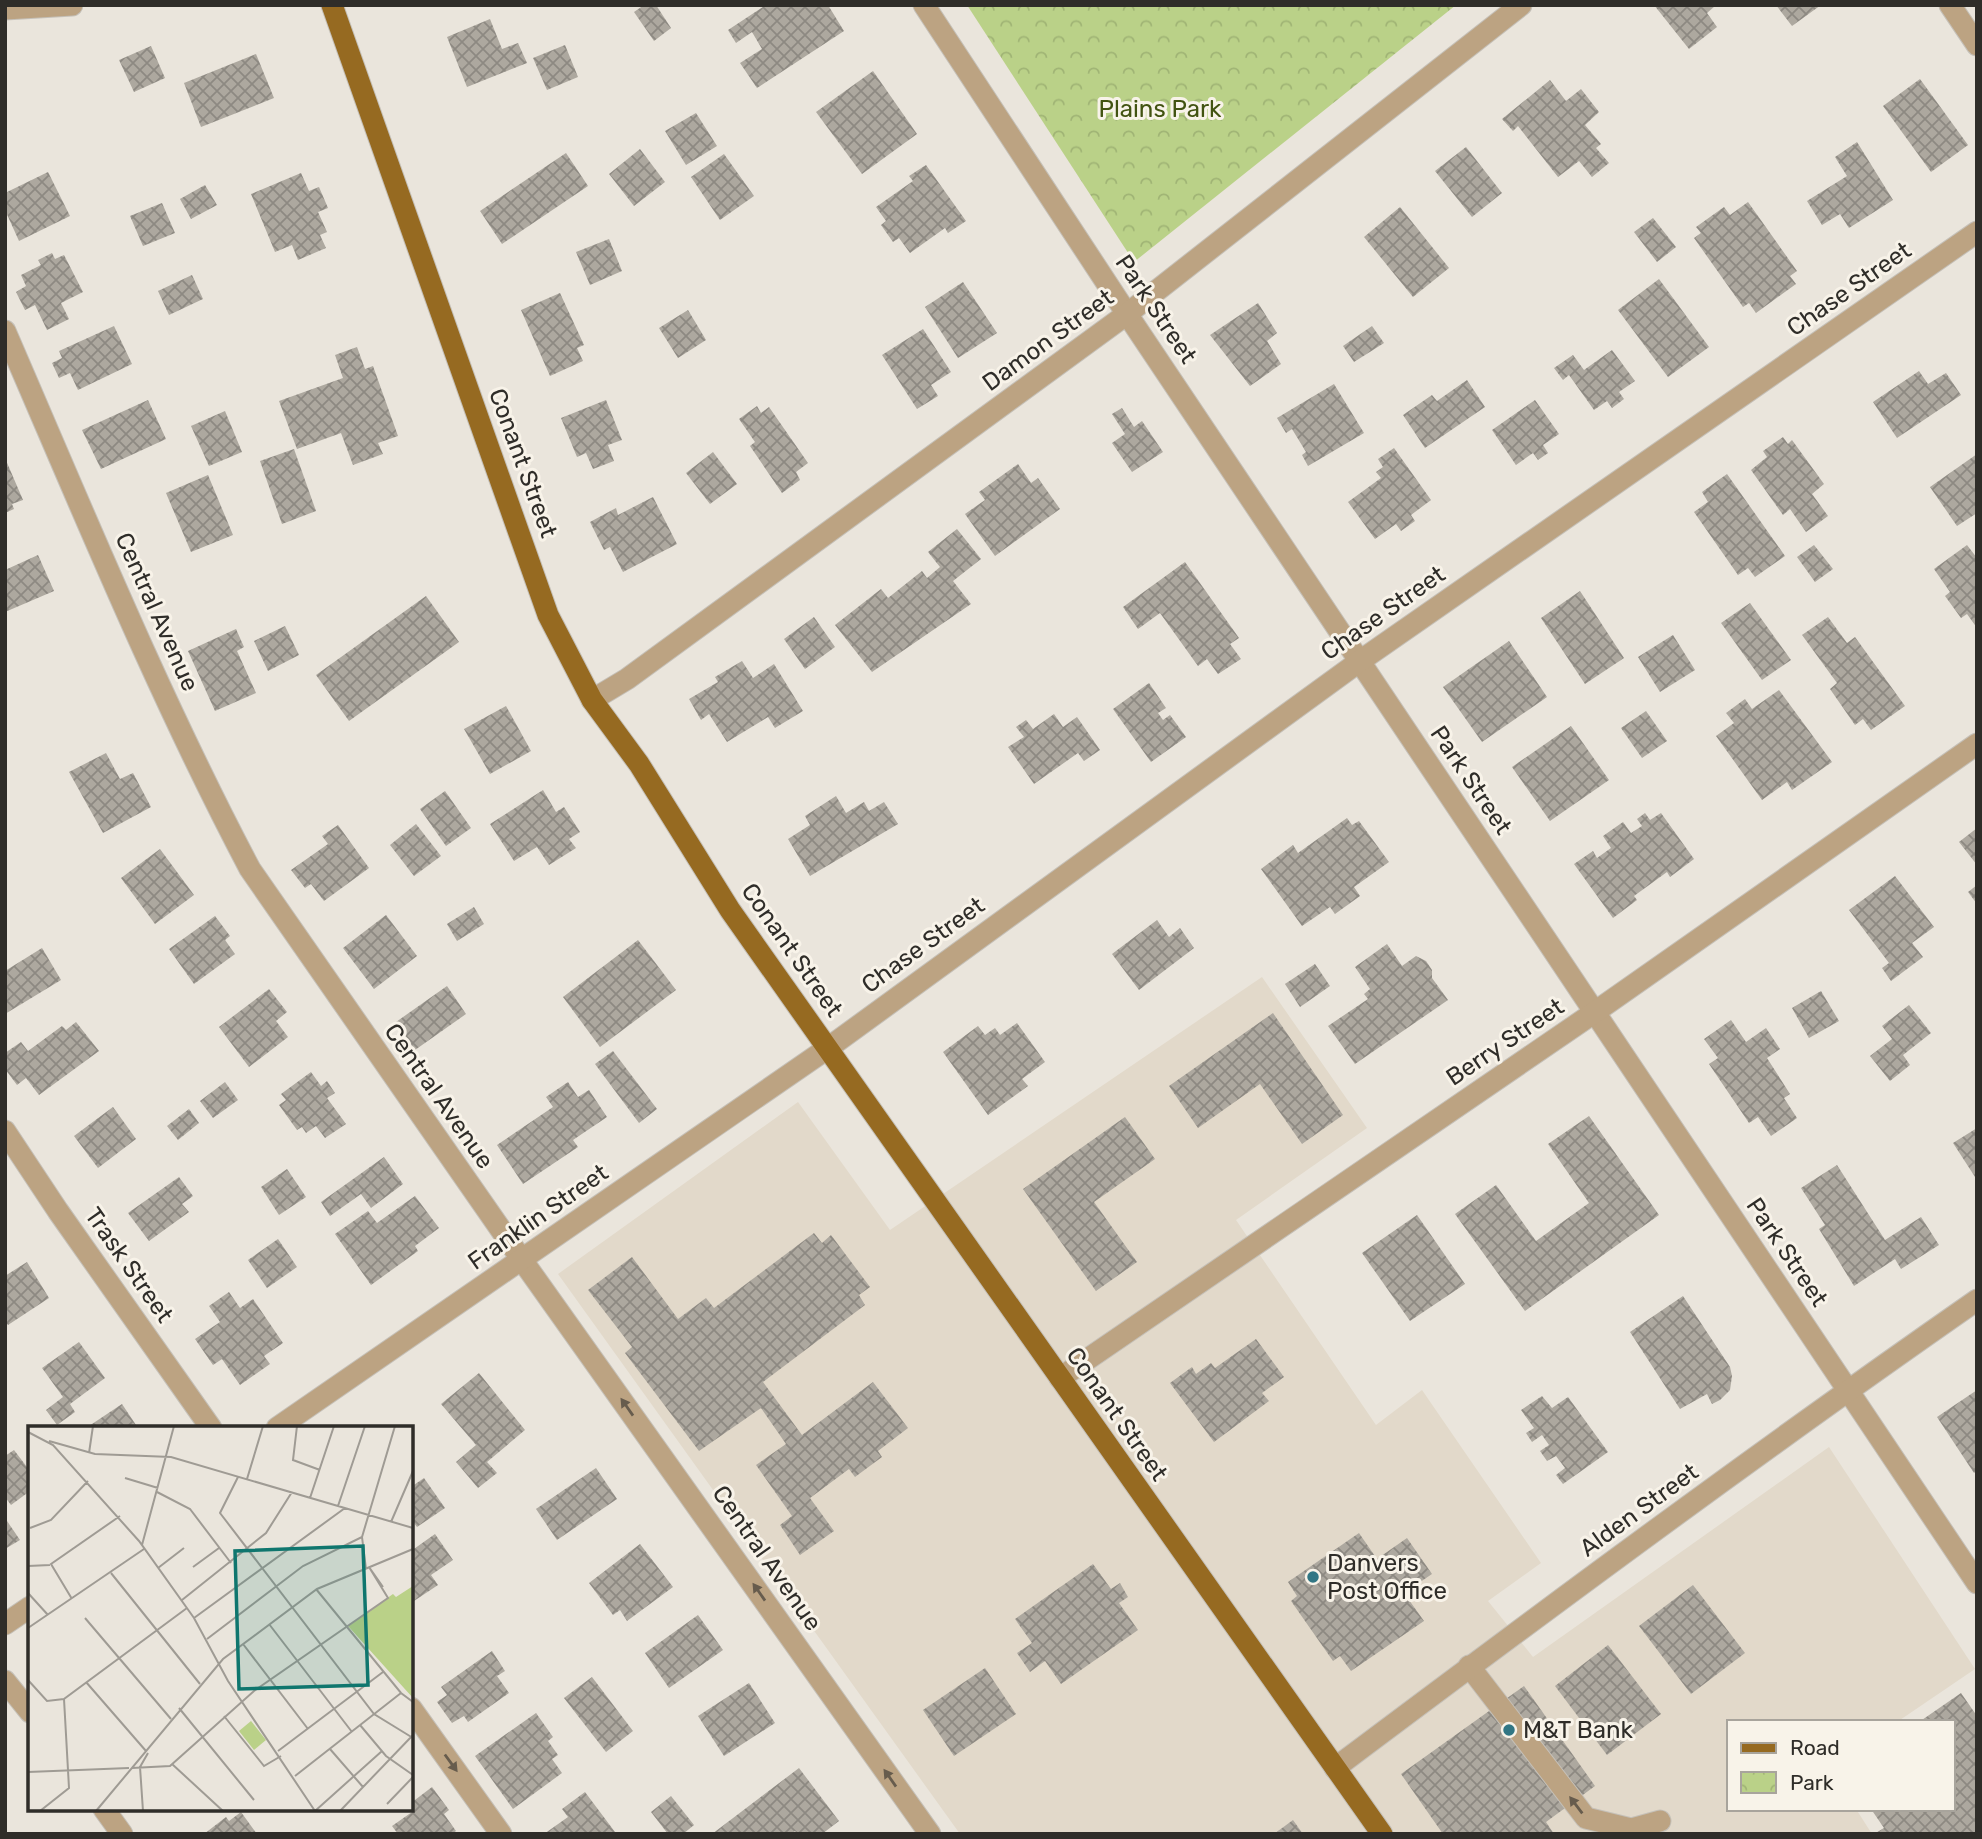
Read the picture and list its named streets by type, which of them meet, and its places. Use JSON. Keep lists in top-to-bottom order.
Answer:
{
  "streets": {
    "main road": ["Conant Street"],
    "street": [
      "Chase Street",
      "Park Street",
      "Damon Street",
      "Central Avenue",
      "Berry Street",
      "Franklin Street",
      "Trask Street",
      "Alden Street"
    ]
  },
  "crossings": [
    ["Chase Street", "Park Street"],
    ["Chase Street", "Conant Street"],
    ["Chase Street", "Franklin Street"],
    ["Park Street", "Damon Street"],
    ["Park Street", "Berry Street"],
    ["Park Street", "Alden Street"],
    ["Damon Street", "Conant Street"],
    ["Conant Street", "Berry Street"],
    ["Conant Street", "Franklin Street"],
    ["Conant Street", "Alden Street"],
    ["Central Avenue", "Franklin Street"]
  ],
  "one_way": ["Central Avenue"],
  "parks": ["Plains Park"],
  "places": ["Danvers Post Office", "M&T Bank"],
  "legend": ["Road", "Park"]
}
